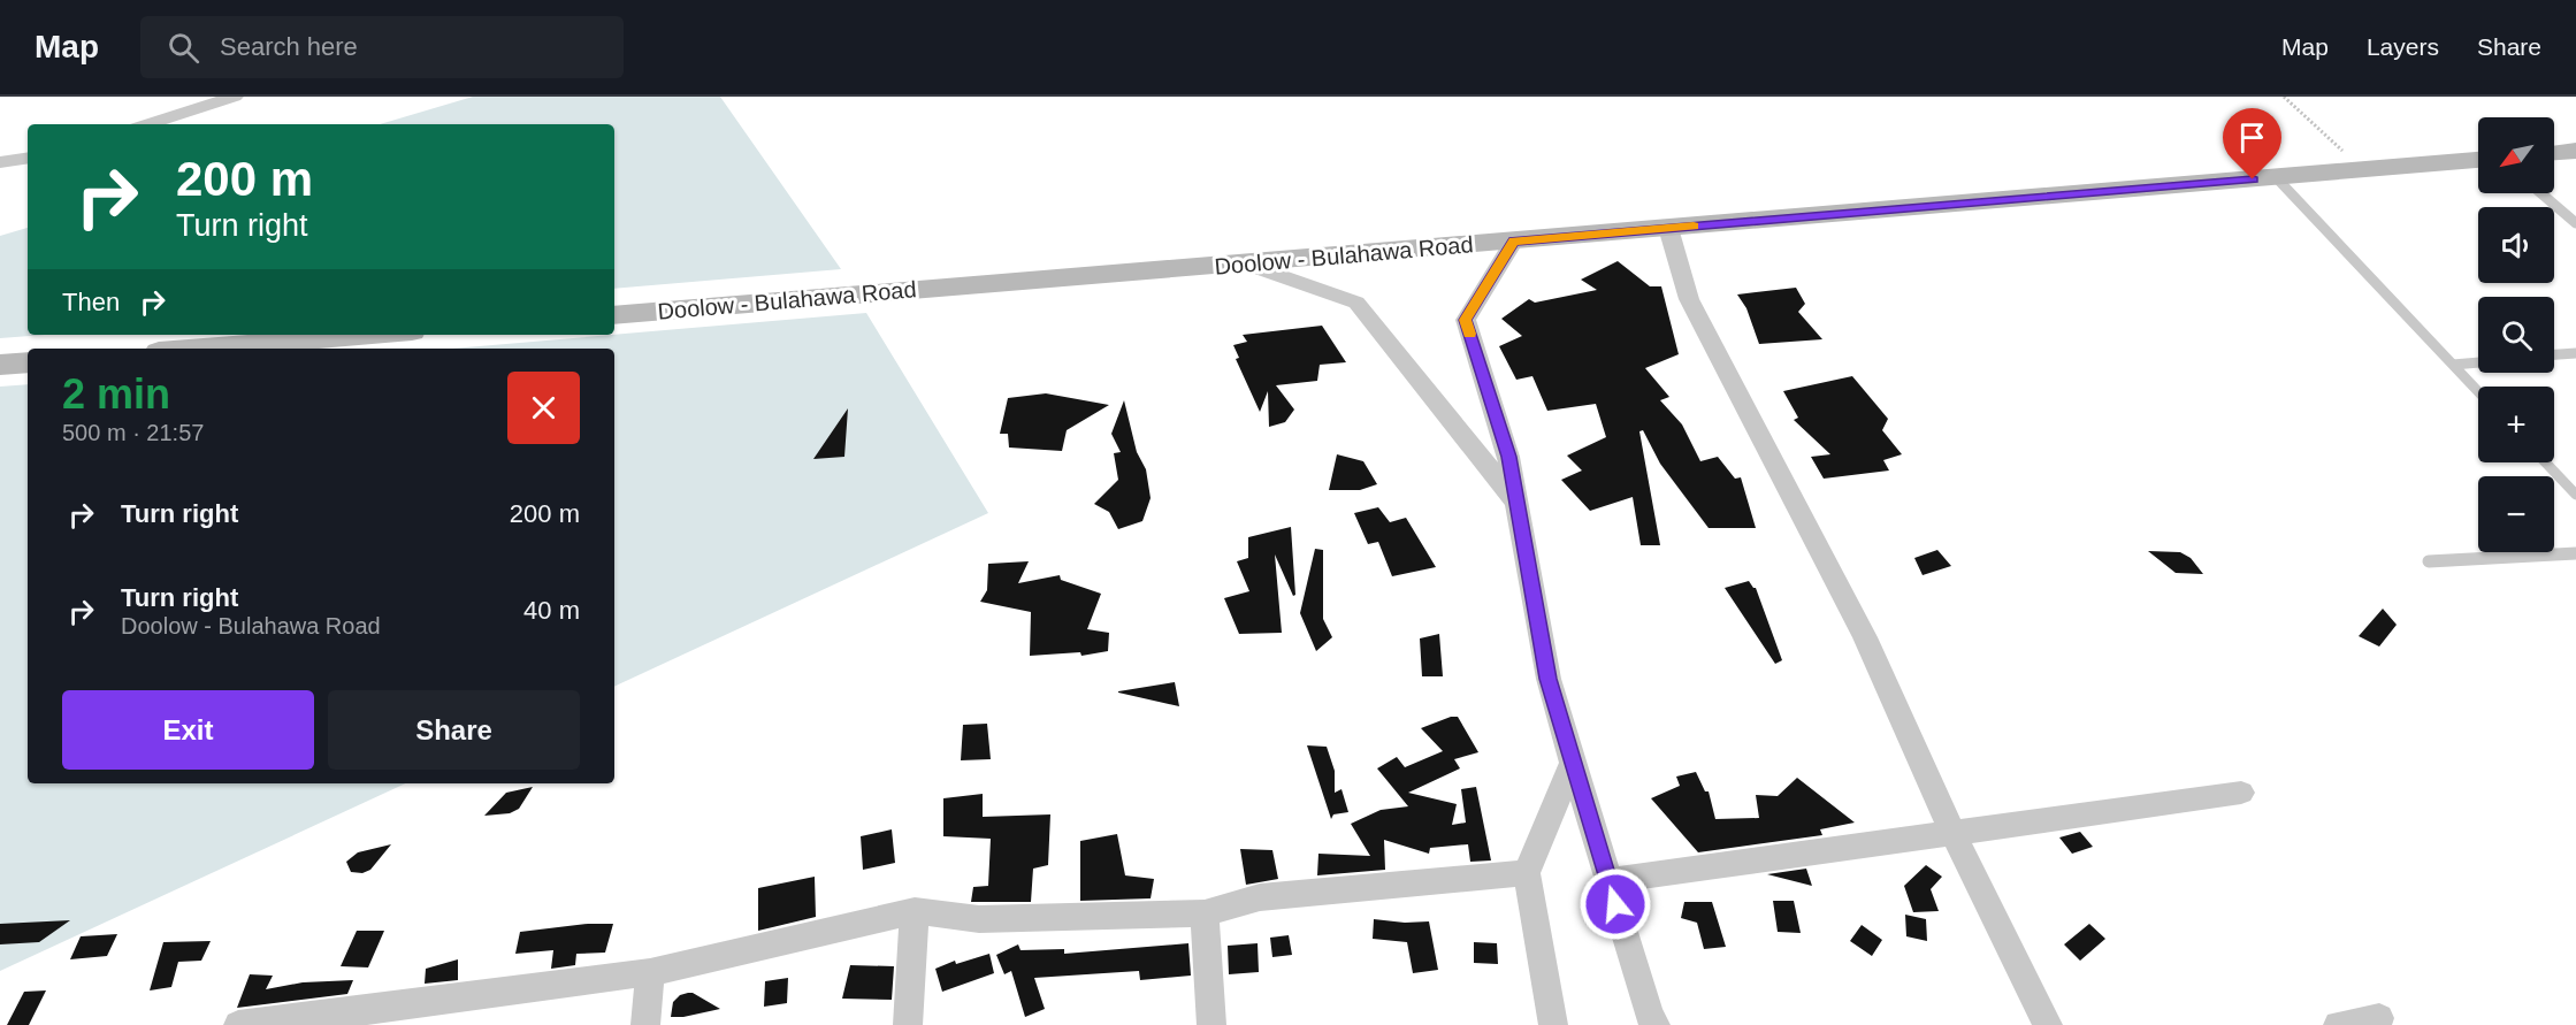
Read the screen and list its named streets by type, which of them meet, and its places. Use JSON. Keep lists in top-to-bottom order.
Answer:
{
  "streets": {
    "main road": ["Doolow - Bulahawa Road"]
  },
  "north": "bottom left",
  "page": {
    "header": "Map",
    "search": "Search here",
    "nav": ["Map", "Layers", "Share"],
    "map_buttons": ["+", "−"],
    "turn": ["200 m", "Turn right"],
    "then": "Then",
    "heading": ["2 min", "500 m · 21:57"],
    "list": [
      {
        "name": "Turn right",
        "value": "200 m"
      },
      {
        "name": "Turn right",
        "note": "Doolow - Bulahawa Road",
        "value": "40 m"
      }
    ],
    "buttons": ["Exit", "Share"]
  }
}
